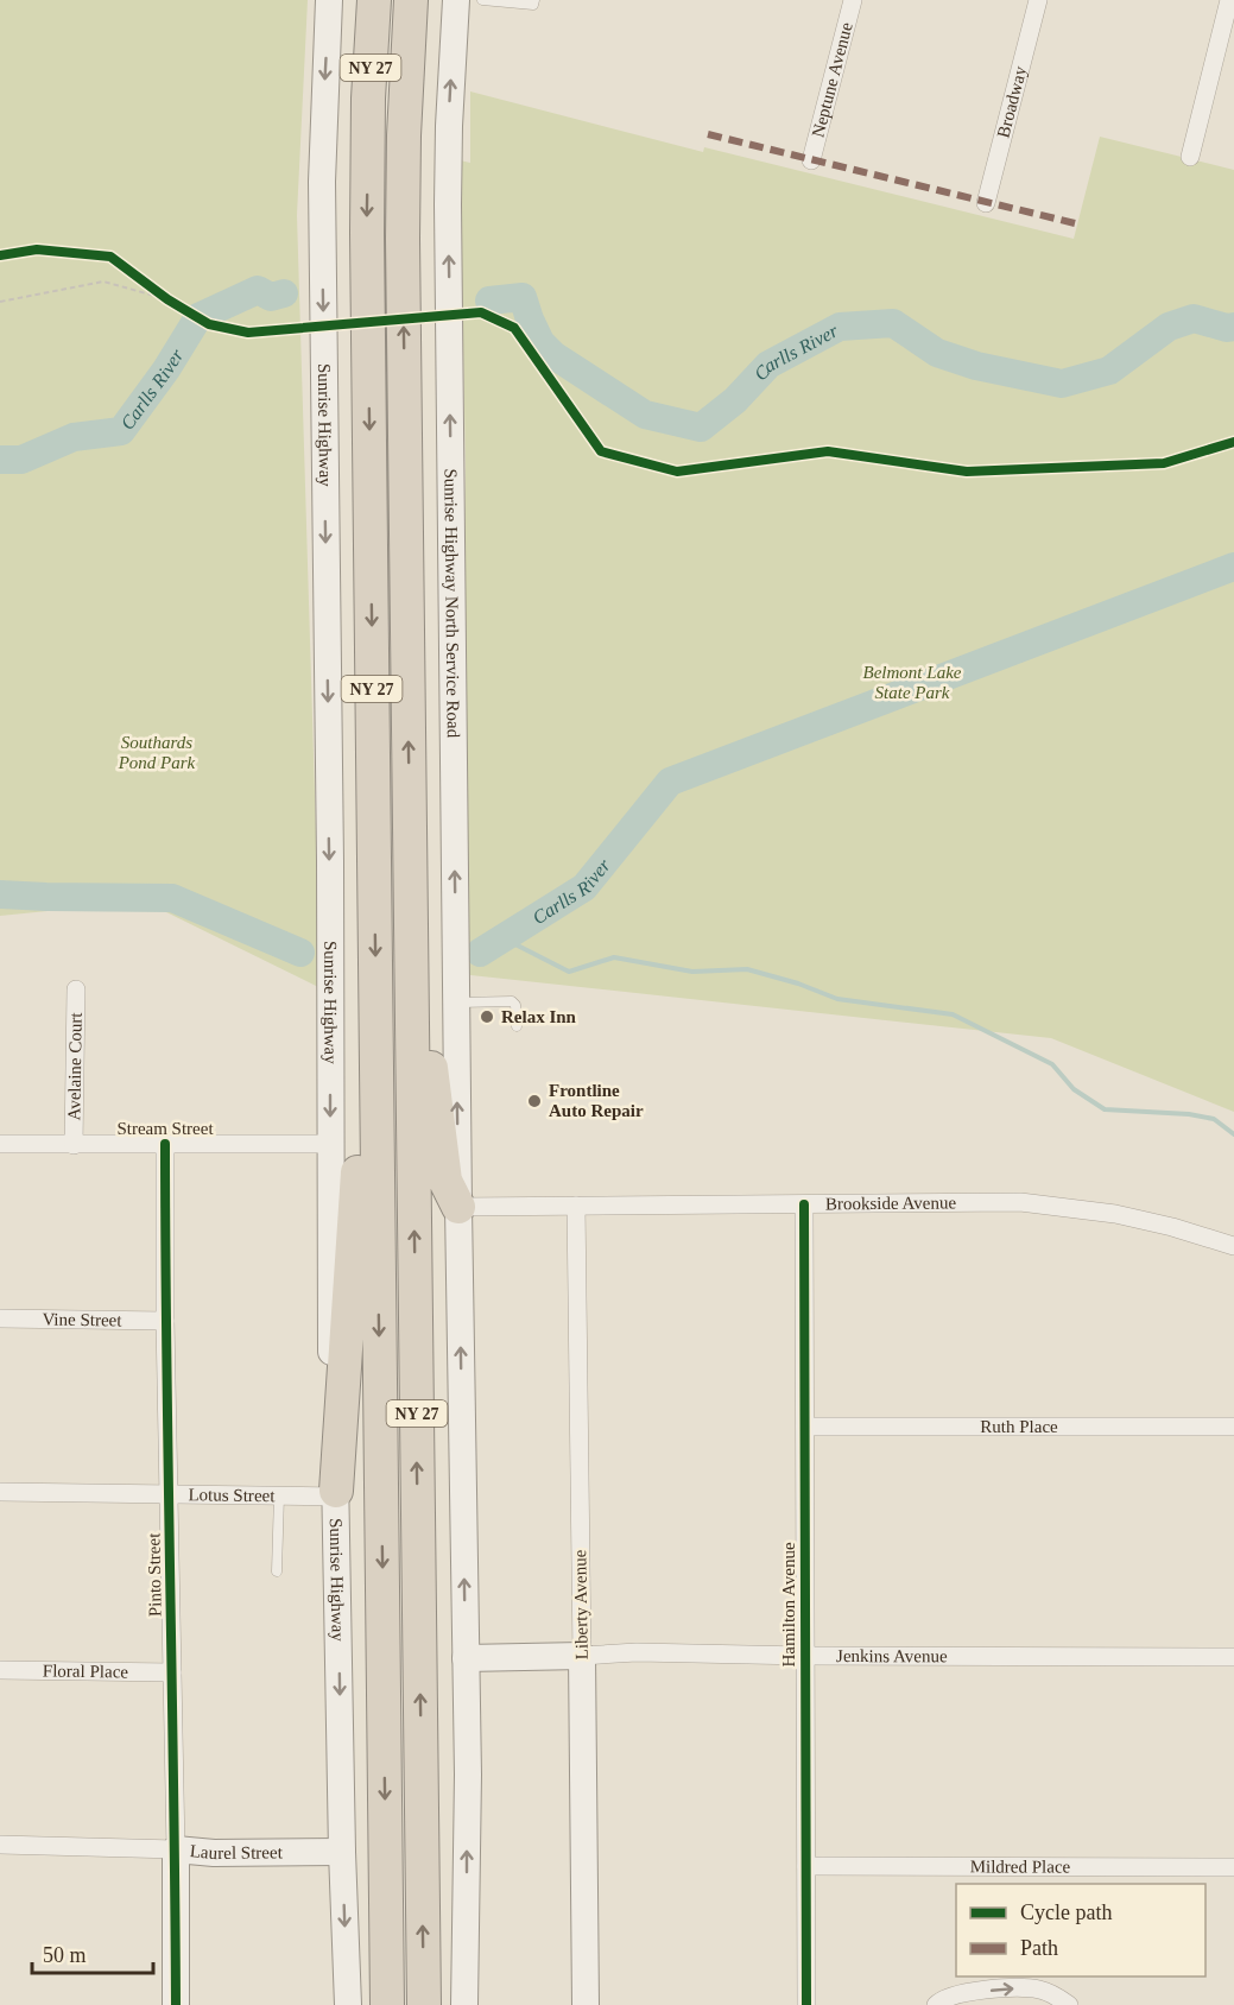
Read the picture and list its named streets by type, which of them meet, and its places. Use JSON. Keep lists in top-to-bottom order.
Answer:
{
  "streets": {
    "highway": ["NY 27"],
    "main road": [
      "Sunrise Highway",
      "Sunrise Highway North Service Road",
      "Pinto Street",
      "Liberty Avenue",
      "Jenkins Avenue",
      "Laurel Street"
    ],
    "street": [
      "Neptune Avenue",
      "Broadway",
      "Avelaine Court",
      "Stream Street",
      "Brookside Avenue",
      "Vine Street",
      "Ruth Place",
      "Lotus Street",
      "Hamilton Avenue",
      "Floral Place",
      "Mildred Place"
    ]
  },
  "crossings": [
    ["Sunrise Highway", "Stream Street"],
    ["Sunrise Highway", "Lotus Street"],
    ["Sunrise Highway", "Laurel Street"],
    ["Sunrise Highway North Service Road", "Brookside Avenue"],
    ["Avelaine Court", "Stream Street"],
    ["Stream Street", "Pinto Street"],
    ["Brookside Avenue", "Liberty Avenue"],
    ["Brookside Avenue", "Hamilton Avenue"],
    ["Vine Street", "Pinto Street"],
    ["Ruth Place", "Hamilton Avenue"],
    ["Lotus Street", "Pinto Street"],
    ["Pinto Street", "Floral Place"],
    ["Pinto Street", "Laurel Street"],
    ["Liberty Avenue", "Jenkins Avenue"],
    ["Hamilton Avenue", "Jenkins Avenue"],
    ["Hamilton Avenue", "Mildred Place"]
  ],
  "one_way": ["Sunrise Highway North Service Road"],
  "water": ["Carlls River"],
  "parks": ["Belmont Lake State Park", "Southards Pond Park"],
  "places": ["Relax Inn", "Frontline Auto Repair"],
  "legend": ["Cycle path", "Path"],
  "scale_bar": "50 m"
}
